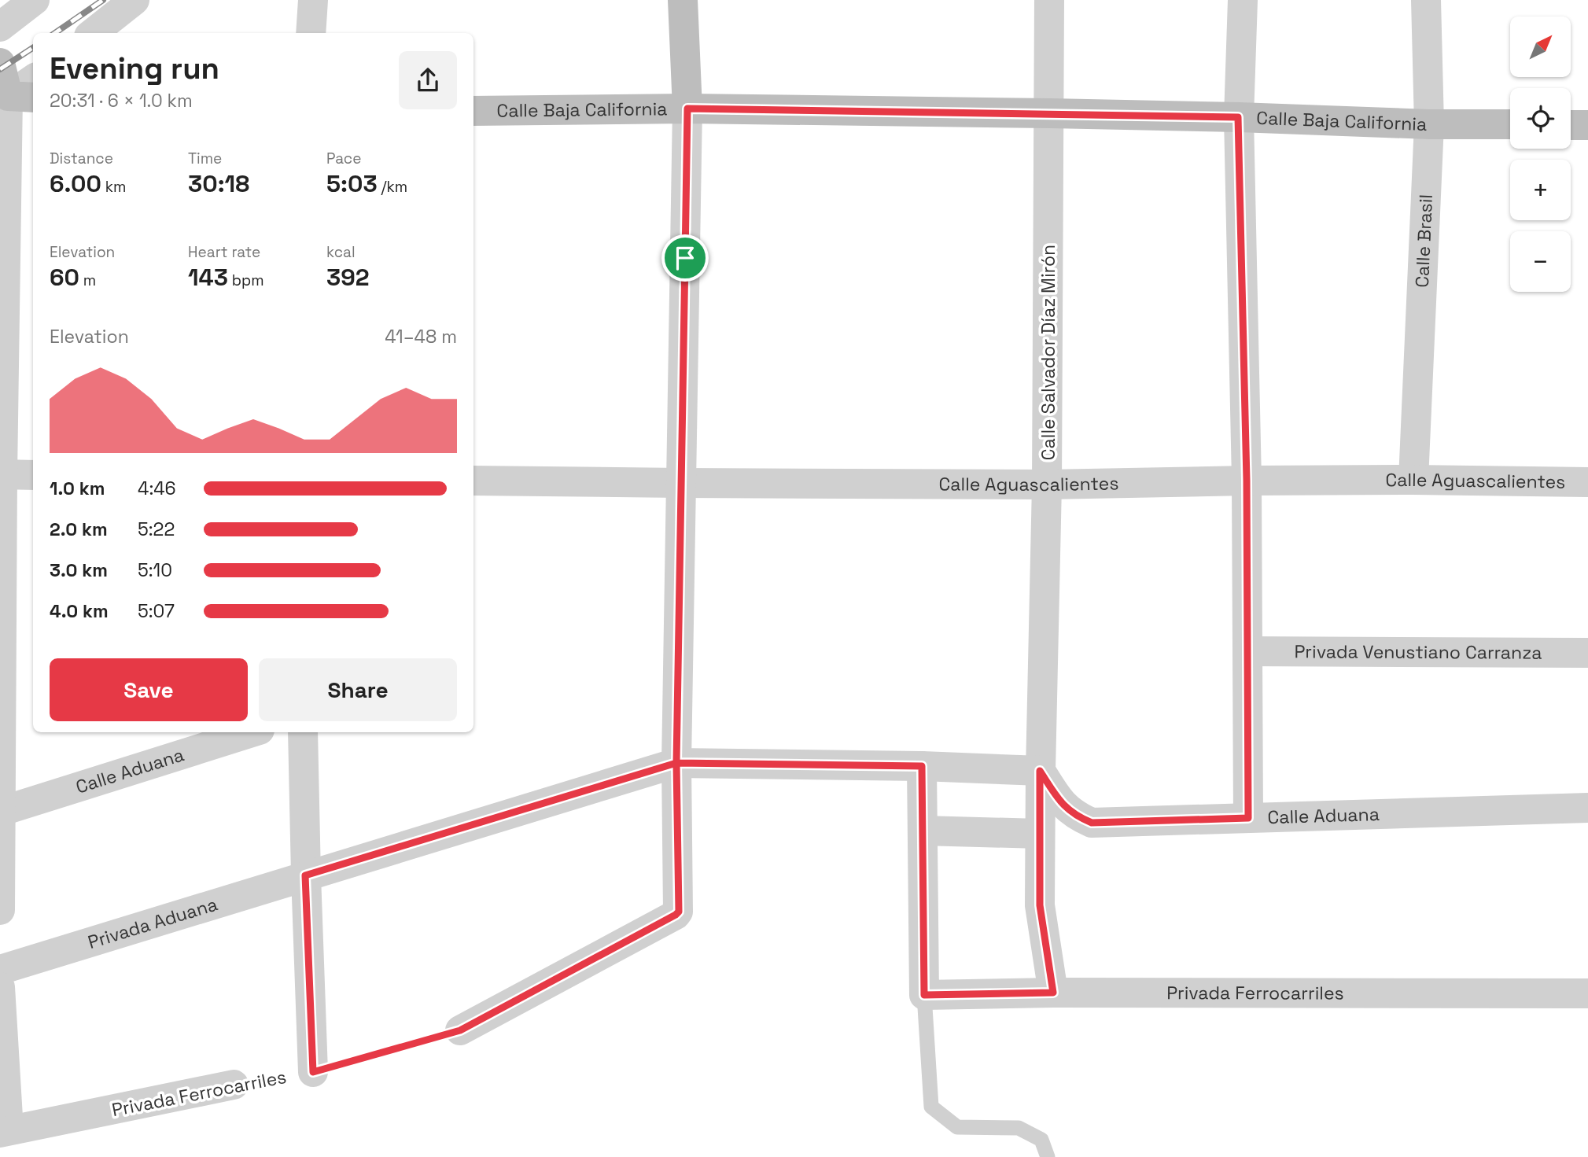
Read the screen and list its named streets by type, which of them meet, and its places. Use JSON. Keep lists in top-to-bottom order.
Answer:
{
  "streets": {
    "main road": ["Calle Baja California"],
    "street": [
      "Calle Brasil",
      "Calle Salvador Díaz Mirón",
      "Calle Aguascalientes",
      "Privada Venustiano Carranza",
      "Calle Aduana",
      "Privada Aduana",
      "Privada Ferrocarriles"
    ]
  },
  "crossings": [
    ["Calle Baja California", "Calle Brasil"],
    ["Calle Baja California", "Calle Salvador Díaz Mirón"],
    ["Calle Brasil", "Calle Aguascalientes"],
    ["Calle Salvador Díaz Mirón", "Calle Aguascalientes"],
    ["Calle Salvador Díaz Mirón", "Calle Aduana"],
    ["Calle Salvador Díaz Mirón", "Privada Ferrocarriles"]
  ],
  "north": "top right",
  "page": {
    "map_buttons": ["+", "−"],
    "heading": ["Evening run", "20:31 · 6 × 1.0 km"],
    "stats": [
      ["Distance", "6.00 km"],
      ["Time", "30:18"],
      ["Pace", "5:03 /km"],
      ["Elevation", "60 m"],
      ["Heart rate", "143 bpm"],
      ["kcal", "392"]
    ],
    "chart": ["Elevation", "41–48 m"],
    "list": [
      {
        "name": "1.0 km",
        "note": "4:46"
      },
      {
        "name": "2.0 km",
        "note": "5:22"
      },
      {
        "name": "3.0 km",
        "note": "5:10"
      },
      {
        "name": "4.0 km",
        "note": "5:07"
      }
    ],
    "buttons": ["Save", "Share"]
  }
}
